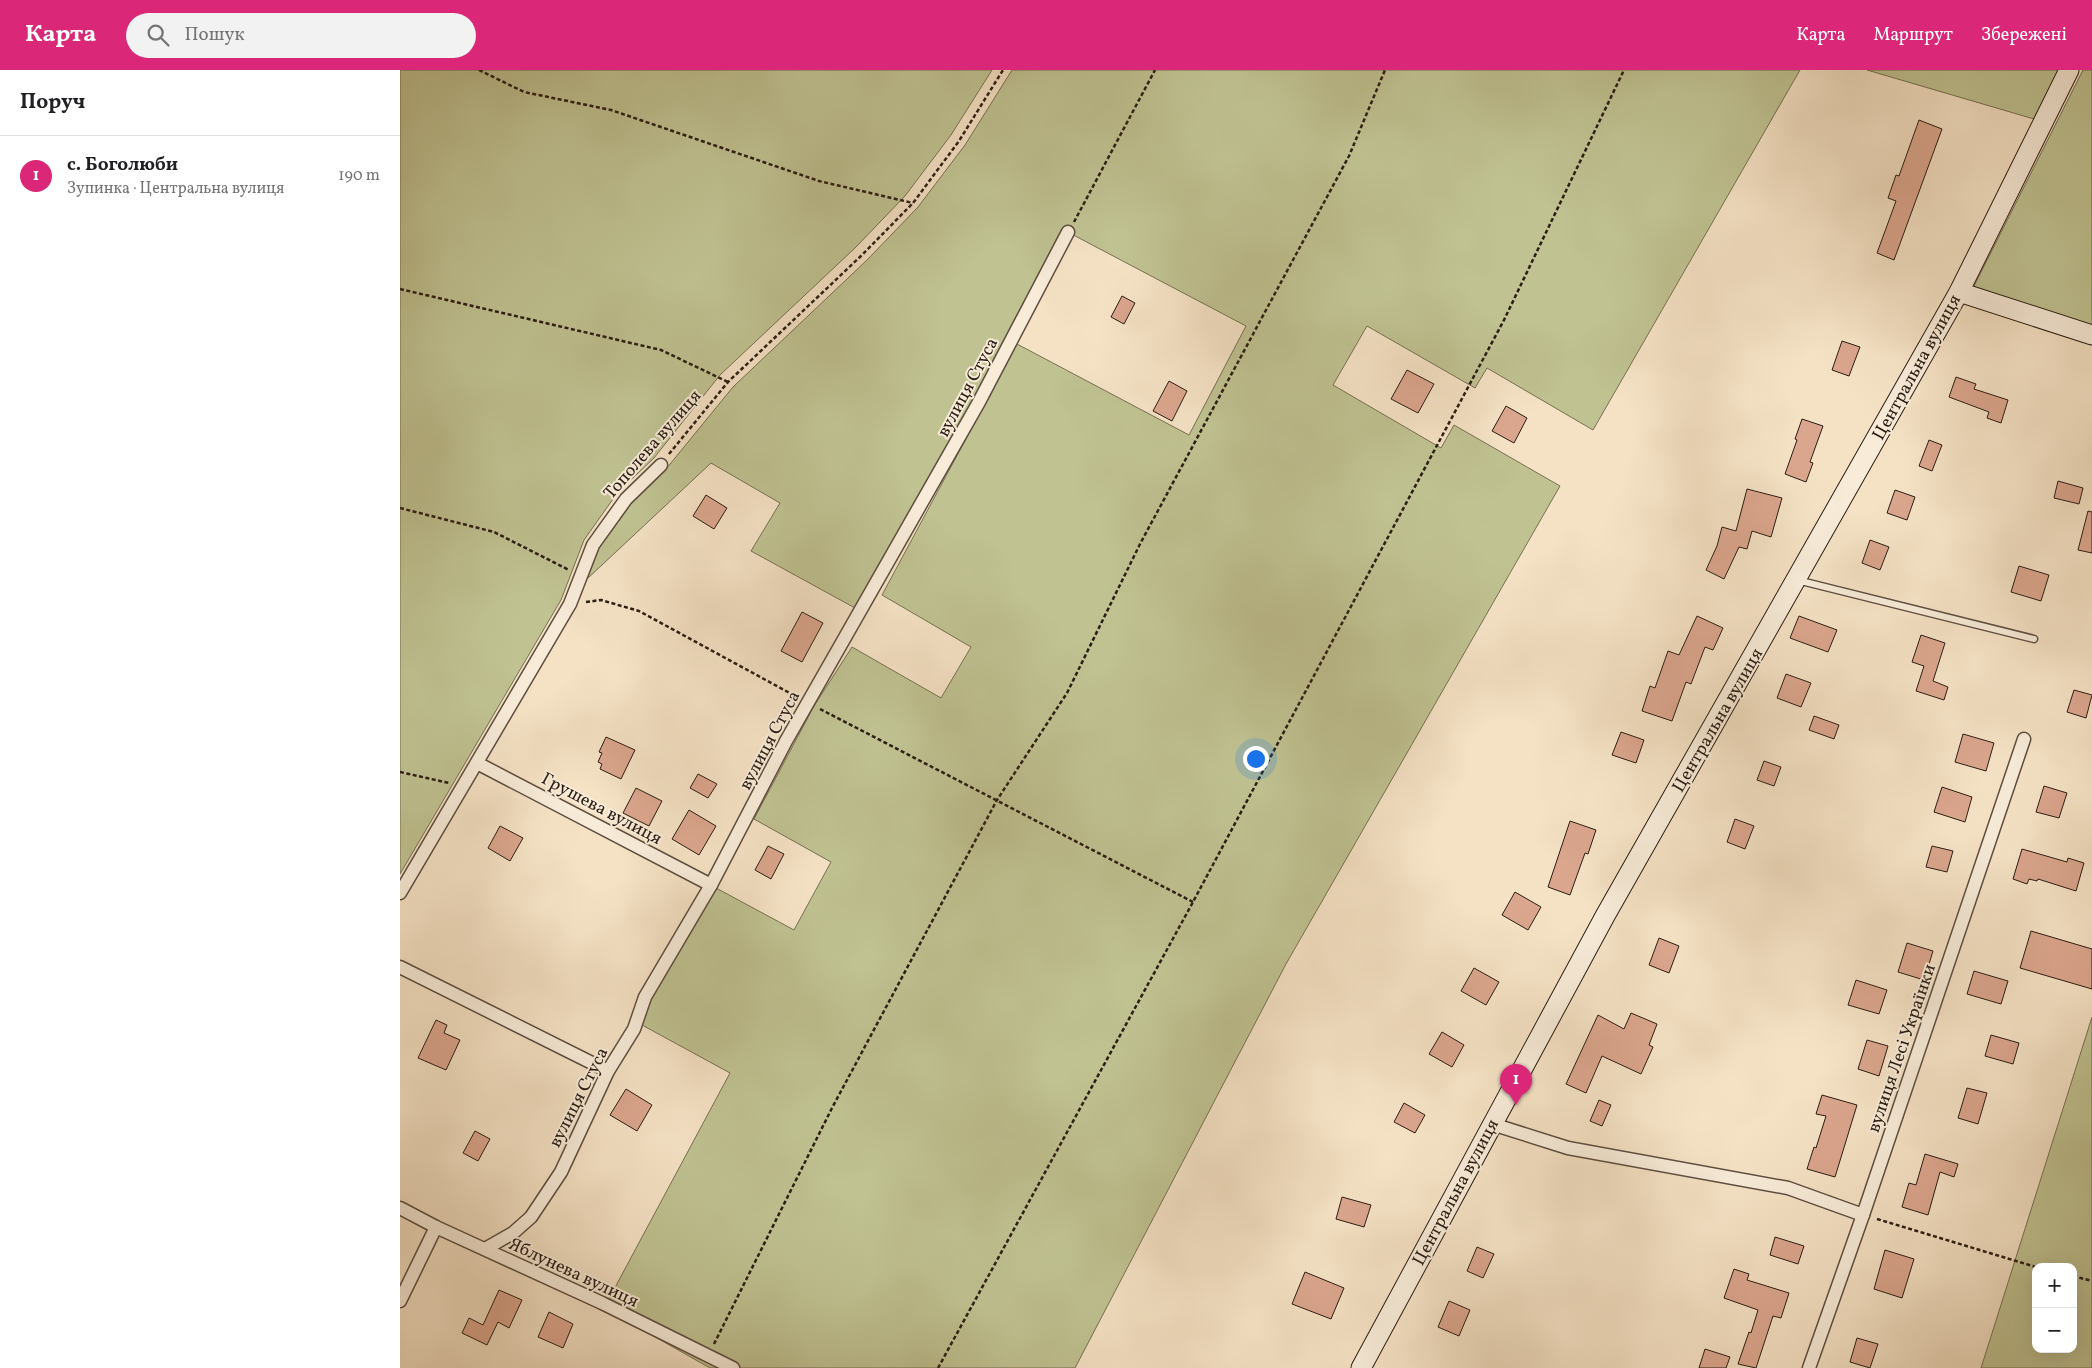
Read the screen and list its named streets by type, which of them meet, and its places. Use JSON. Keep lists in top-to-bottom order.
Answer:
{
  "streets": {
    "street": [
      "Центральна вулиця",
      "вулиця Стуса",
      "Тополева вулиця",
      "Грушева вулиця",
      "вулиця Лесі Українки",
      "Яблунева вулиця"
    ]
  },
  "crossings": [
    ["вулиця Стуса", "Грушева вулиця"],
    ["вулиця Стуса", "Яблунева вулиця"],
    ["Тополева вулиця", "Грушева вулиця"]
  ],
  "page": {
    "header": "Карта",
    "search": "Пошук",
    "nav": ["Карта", "Маршрут", "Збережені"],
    "heading": "Поруч",
    "list": [
      {
        "mark": "1",
        "name": "с. Боголюби",
        "note": "Зупинка · Центральна вулиця",
        "value": "190 m"
      }
    ],
    "pins": "1",
    "map_buttons": ["+", "−"]
  }
}
